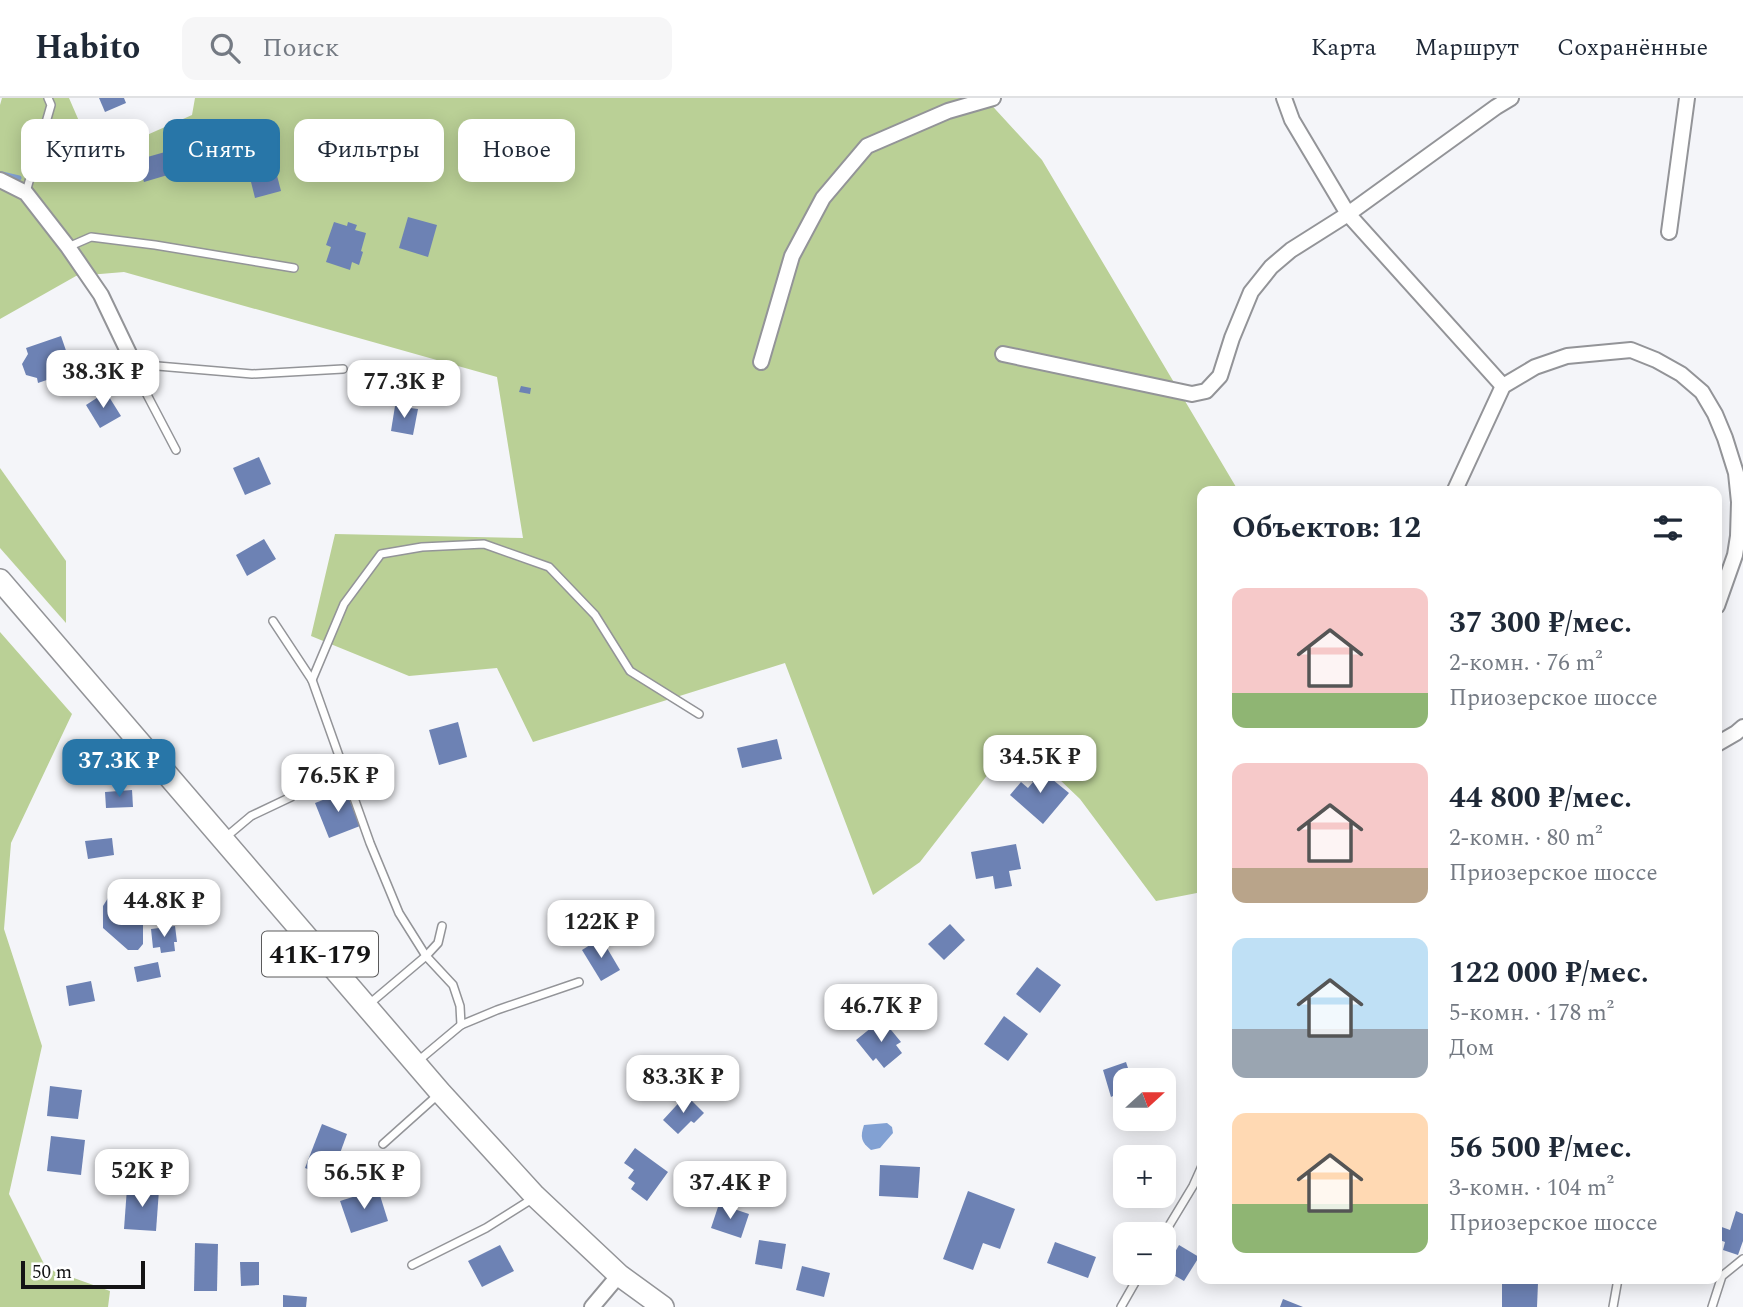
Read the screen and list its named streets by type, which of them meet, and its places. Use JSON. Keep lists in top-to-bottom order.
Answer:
{
  "streets": {
    "main road": ["41К-179"]
  },
  "scale_bar": "50 m",
  "north": "right",
  "page": {
    "header": "Habito",
    "search": "Поиск",
    "nav": ["Карта", "Маршрут", "Сохранённые"],
    "chip": [
      "Купить",
      "Снять",
      "Фильтры",
      "Новое"
    ],
    "price": [
      "38.3K ₽",
      "77.3K ₽",
      "34.5K ₽",
      "37.3K ₽",
      "76.5K ₽",
      "44.8K ₽",
      "122K ₽",
      "46.7K ₽",
      "83.3K ₽",
      "52K ₽",
      "56.5K ₽",
      "37.4K ₽"
    ],
    "heading": "Объектов: 12",
    "list": [
      {
        "name": "37 300 ₽/мес.",
        "note": "2-комн. · 76 m² · Приозерское шоссе"
      },
      {
        "name": "44 800 ₽/мес.",
        "note": "2-комн. · 80 m² · Приозерское шоссе"
      },
      {
        "name": "122 000 ₽/мес.",
        "note": "5-комн. · 178 m² · Дом"
      },
      {
        "name": "56 500 ₽/мес.",
        "note": "3-комн. · 104 m² · Приозерское шоссе"
      }
    ],
    "map_buttons": ["+", "−"],
    "scale": "50 m"
  }
}
